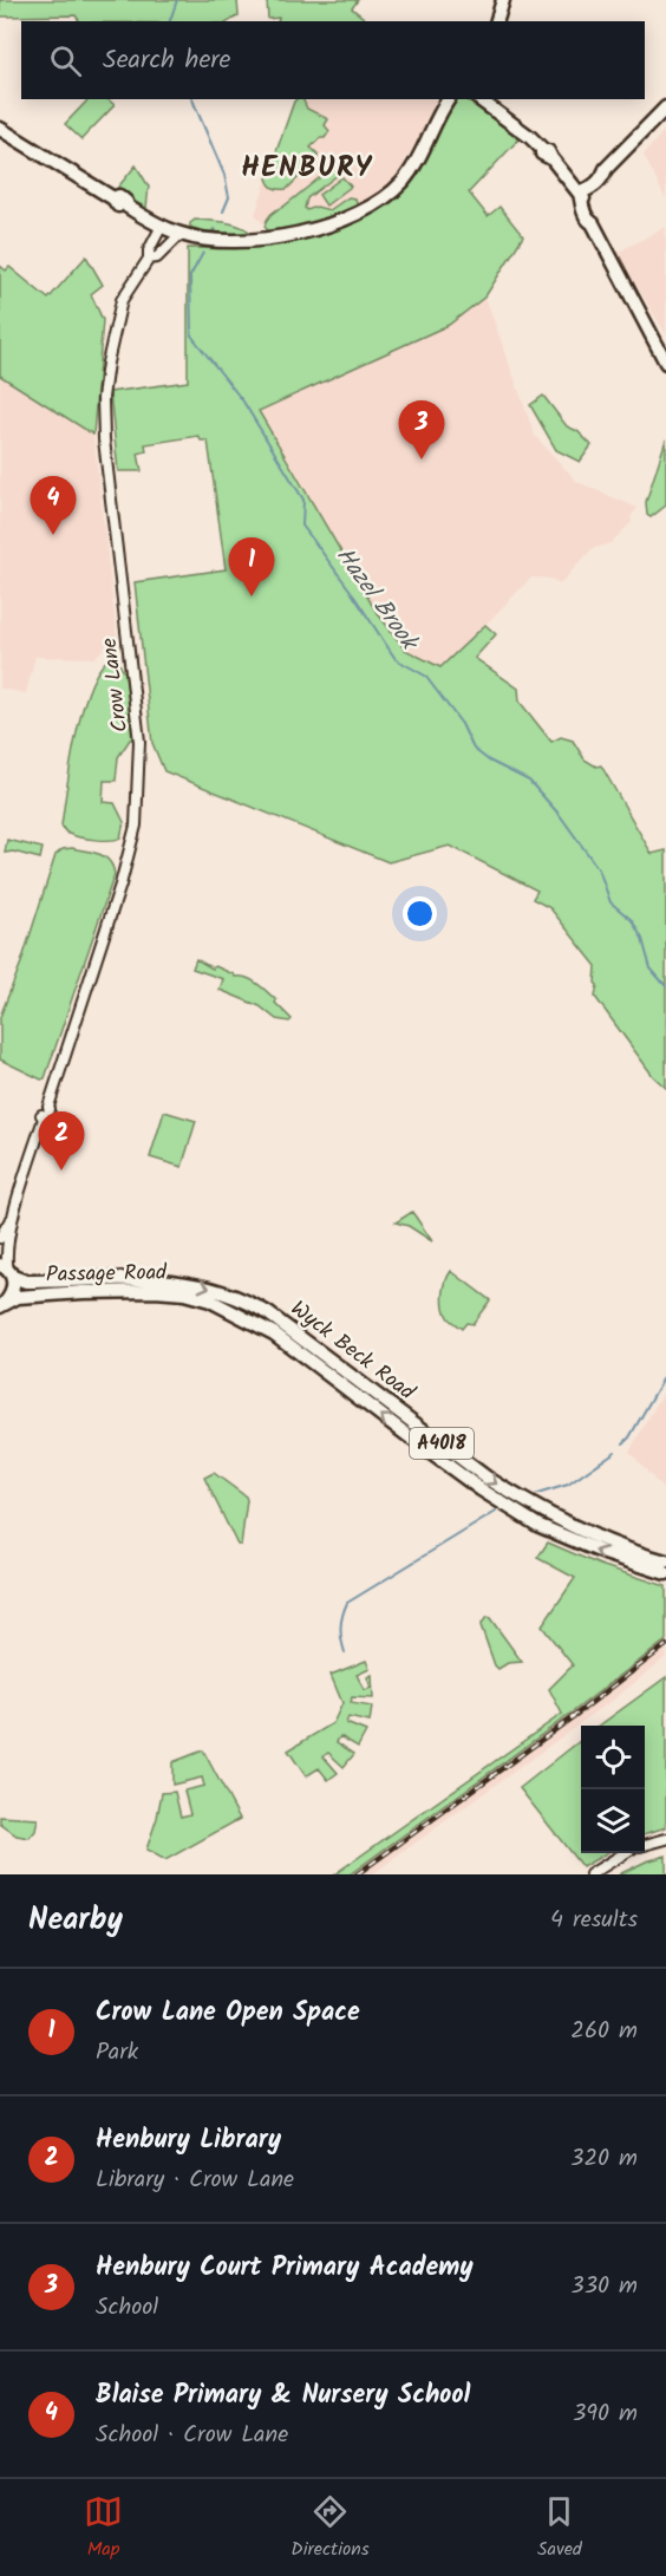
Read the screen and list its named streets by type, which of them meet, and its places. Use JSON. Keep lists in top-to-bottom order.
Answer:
{
  "streets": {
    "main road": ["Passage Road", "Wyck Beck Road", "A4018"],
    "street": ["Crow Lane"]
  },
  "crossings": [
    ["Crow Lane", "Passage Road"],
    ["Crow Lane", "A4018"],
    ["Passage Road", "Wyck Beck Road"],
    ["Passage Road", "A4018"]
  ],
  "districts": ["HENBURY"],
  "water": ["Hazel Brook"],
  "page": {
    "search": "Search here",
    "pins": [
      "3",
      "4",
      "1",
      "2"
    ],
    "heading": ["Nearby", "4 results"],
    "list": [
      {
        "mark": "1",
        "name": "Crow Lane Open Space",
        "note": "Park",
        "value": "260 m"
      },
      {
        "mark": "2",
        "name": "Henbury Library",
        "note": "Library · Crow Lane",
        "value": "320 m"
      },
      {
        "mark": "3",
        "name": "Henbury Court Primary Academy",
        "note": "School",
        "value": "330 m"
      },
      {
        "mark": "4",
        "name": "Blaise Primary & Nursery School",
        "note": "School · Crow Lane",
        "value": "390 m"
      }
    ],
    "nav": ["Map", "Directions", "Saved"]
  }
}
